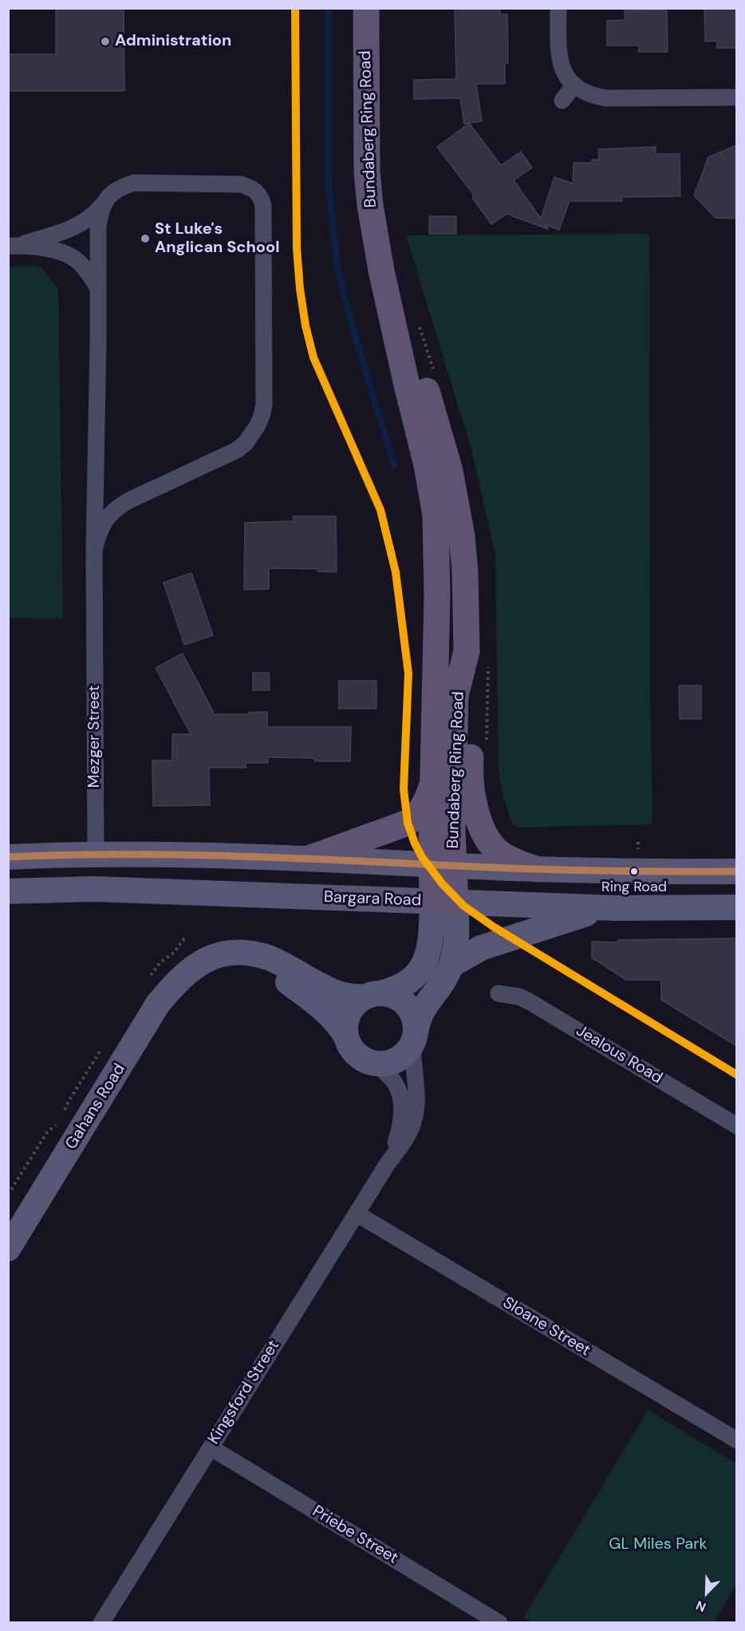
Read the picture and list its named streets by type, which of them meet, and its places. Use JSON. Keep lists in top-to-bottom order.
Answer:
{
  "streets": {
    "main road": ["Bundaberg Ring Road", "Bargara Road", "Gahans Road"],
    "street": [
      "Mezger Street",
      "Jealous Road",
      "Sloane Street",
      "Kingsford Street",
      "Priebe Street"
    ]
  },
  "crossings": [
    ["Bundaberg Ring Road", "Bargara Road"],
    ["Bundaberg Ring Road", "Gahans Road"],
    ["Bargara Road", "Gahans Road"],
    ["Gahans Road", "Kingsford Street"],
    ["Sloane Street", "Kingsford Street"],
    ["Kingsford Street", "Priebe Street"]
  ],
  "parks": ["GL Miles Park"],
  "places": ["Administration", "St Luke's Anglican School", "Ring Road"],
  "north": "bottom left"
}
